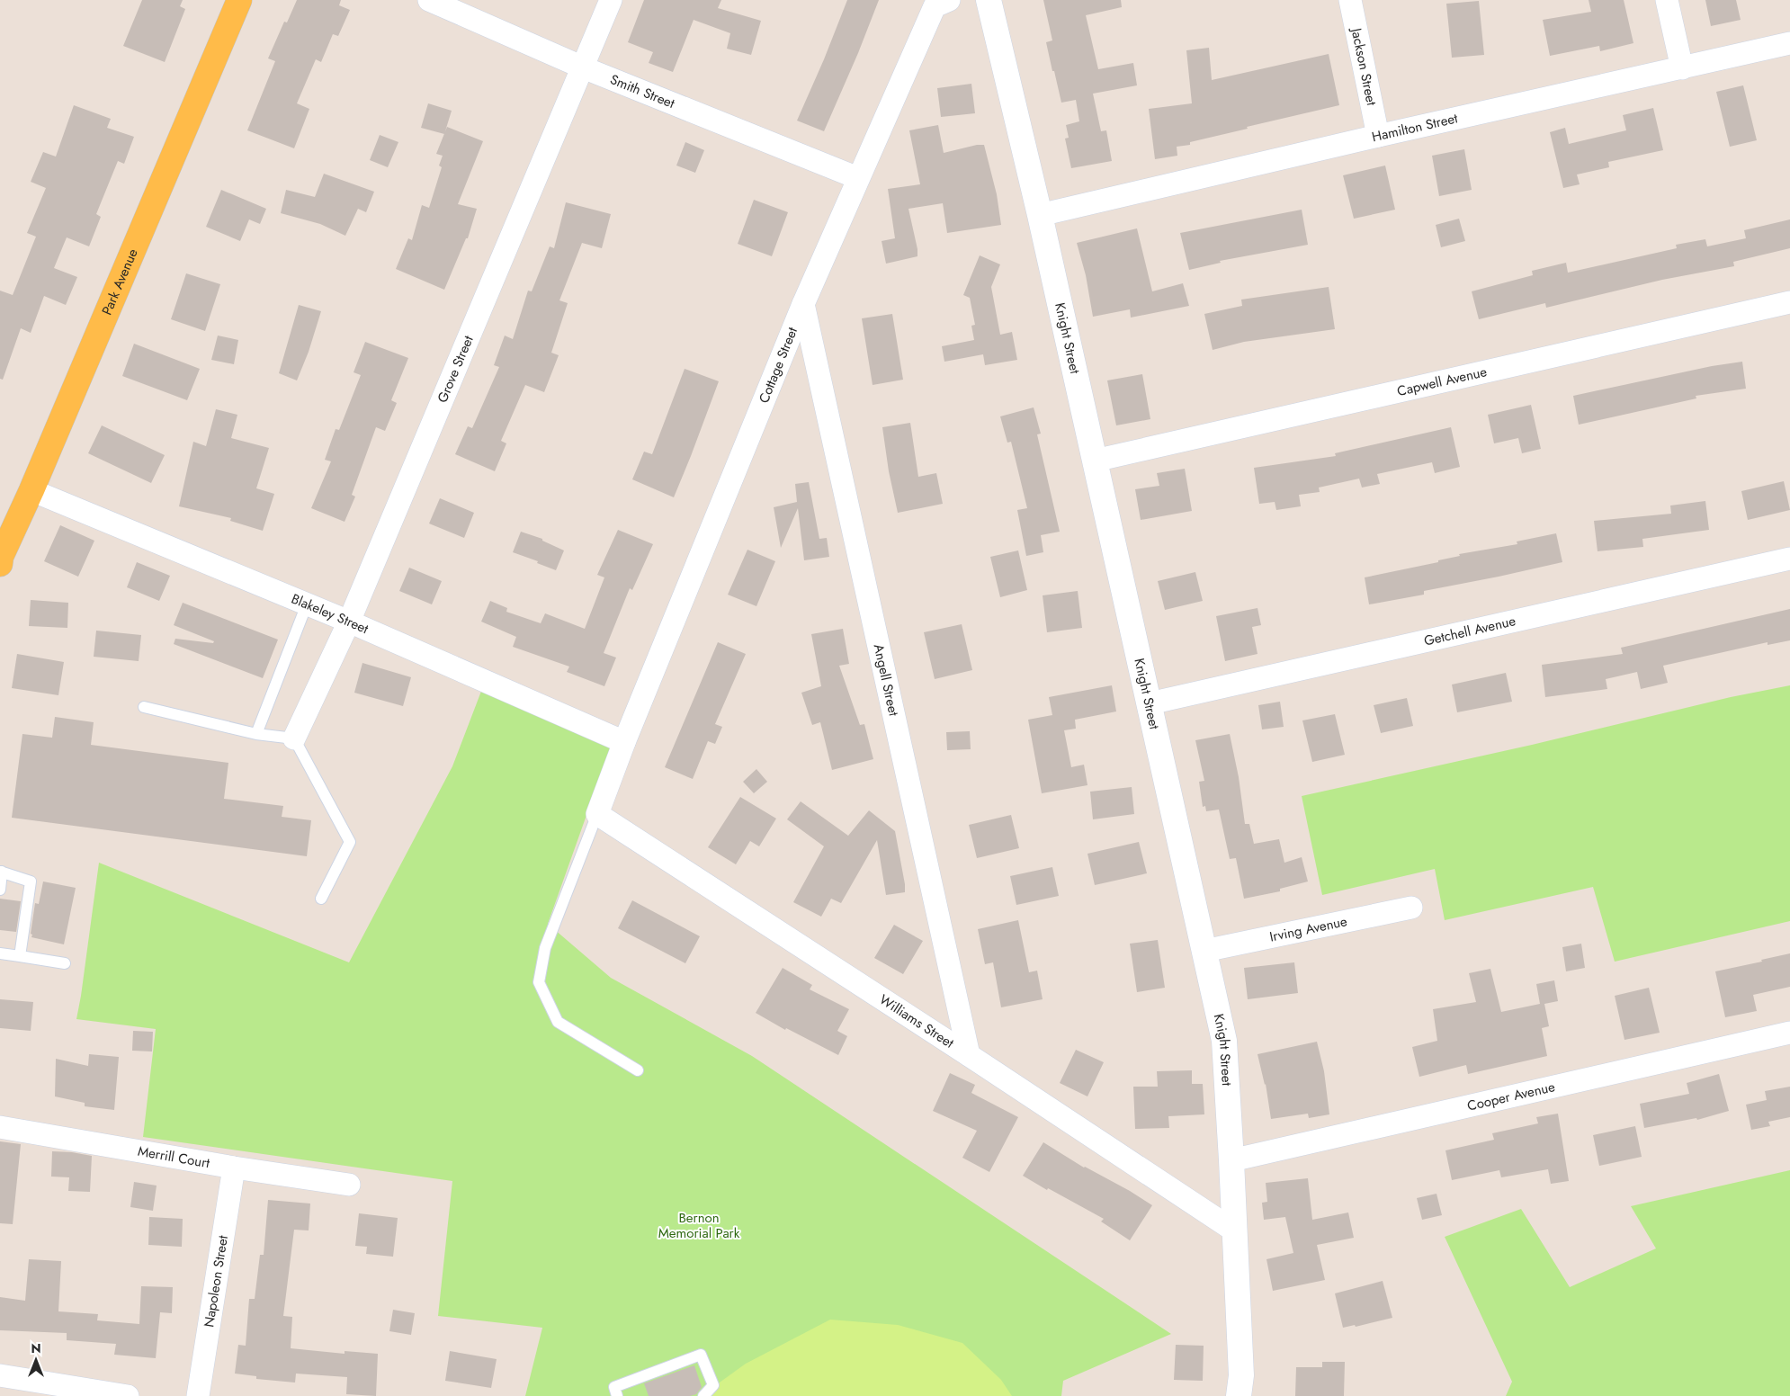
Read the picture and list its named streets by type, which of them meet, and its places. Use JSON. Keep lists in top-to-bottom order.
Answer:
{
  "streets": {
    "main road": ["Park Avenue"],
    "street": [
      "Jackson Street",
      "Smith Street",
      "Hamilton Street",
      "Knight Street",
      "Cottage Street",
      "Grove Street",
      "Capwell Avenue",
      "Blakeley Street",
      "Getchell Avenue",
      "Angell Street",
      "Irving Avenue",
      "Williams Street",
      "Cooper Avenue",
      "Merrill Court",
      "Napoleon Street"
    ]
  },
  "crossings": [
    ["Jackson Street", "Hamilton Street"],
    ["Smith Street", "Cottage Street"],
    ["Smith Street", "Grove Street"],
    ["Hamilton Street", "Knight Street"],
    ["Park Avenue", "Blakeley Street"],
    ["Knight Street", "Capwell Avenue"],
    ["Knight Street", "Getchell Avenue"],
    ["Knight Street", "Irving Avenue"],
    ["Knight Street", "Williams Street"],
    ["Knight Street", "Cooper Avenue"],
    ["Cottage Street", "Blakeley Street"],
    ["Cottage Street", "Angell Street"],
    ["Cottage Street", "Williams Street"],
    ["Grove Street", "Blakeley Street"],
    ["Angell Street", "Williams Street"],
    ["Merrill Court", "Napoleon Street"]
  ],
  "parks": ["Bernon Memorial Park"],
  "north": "top"
}
